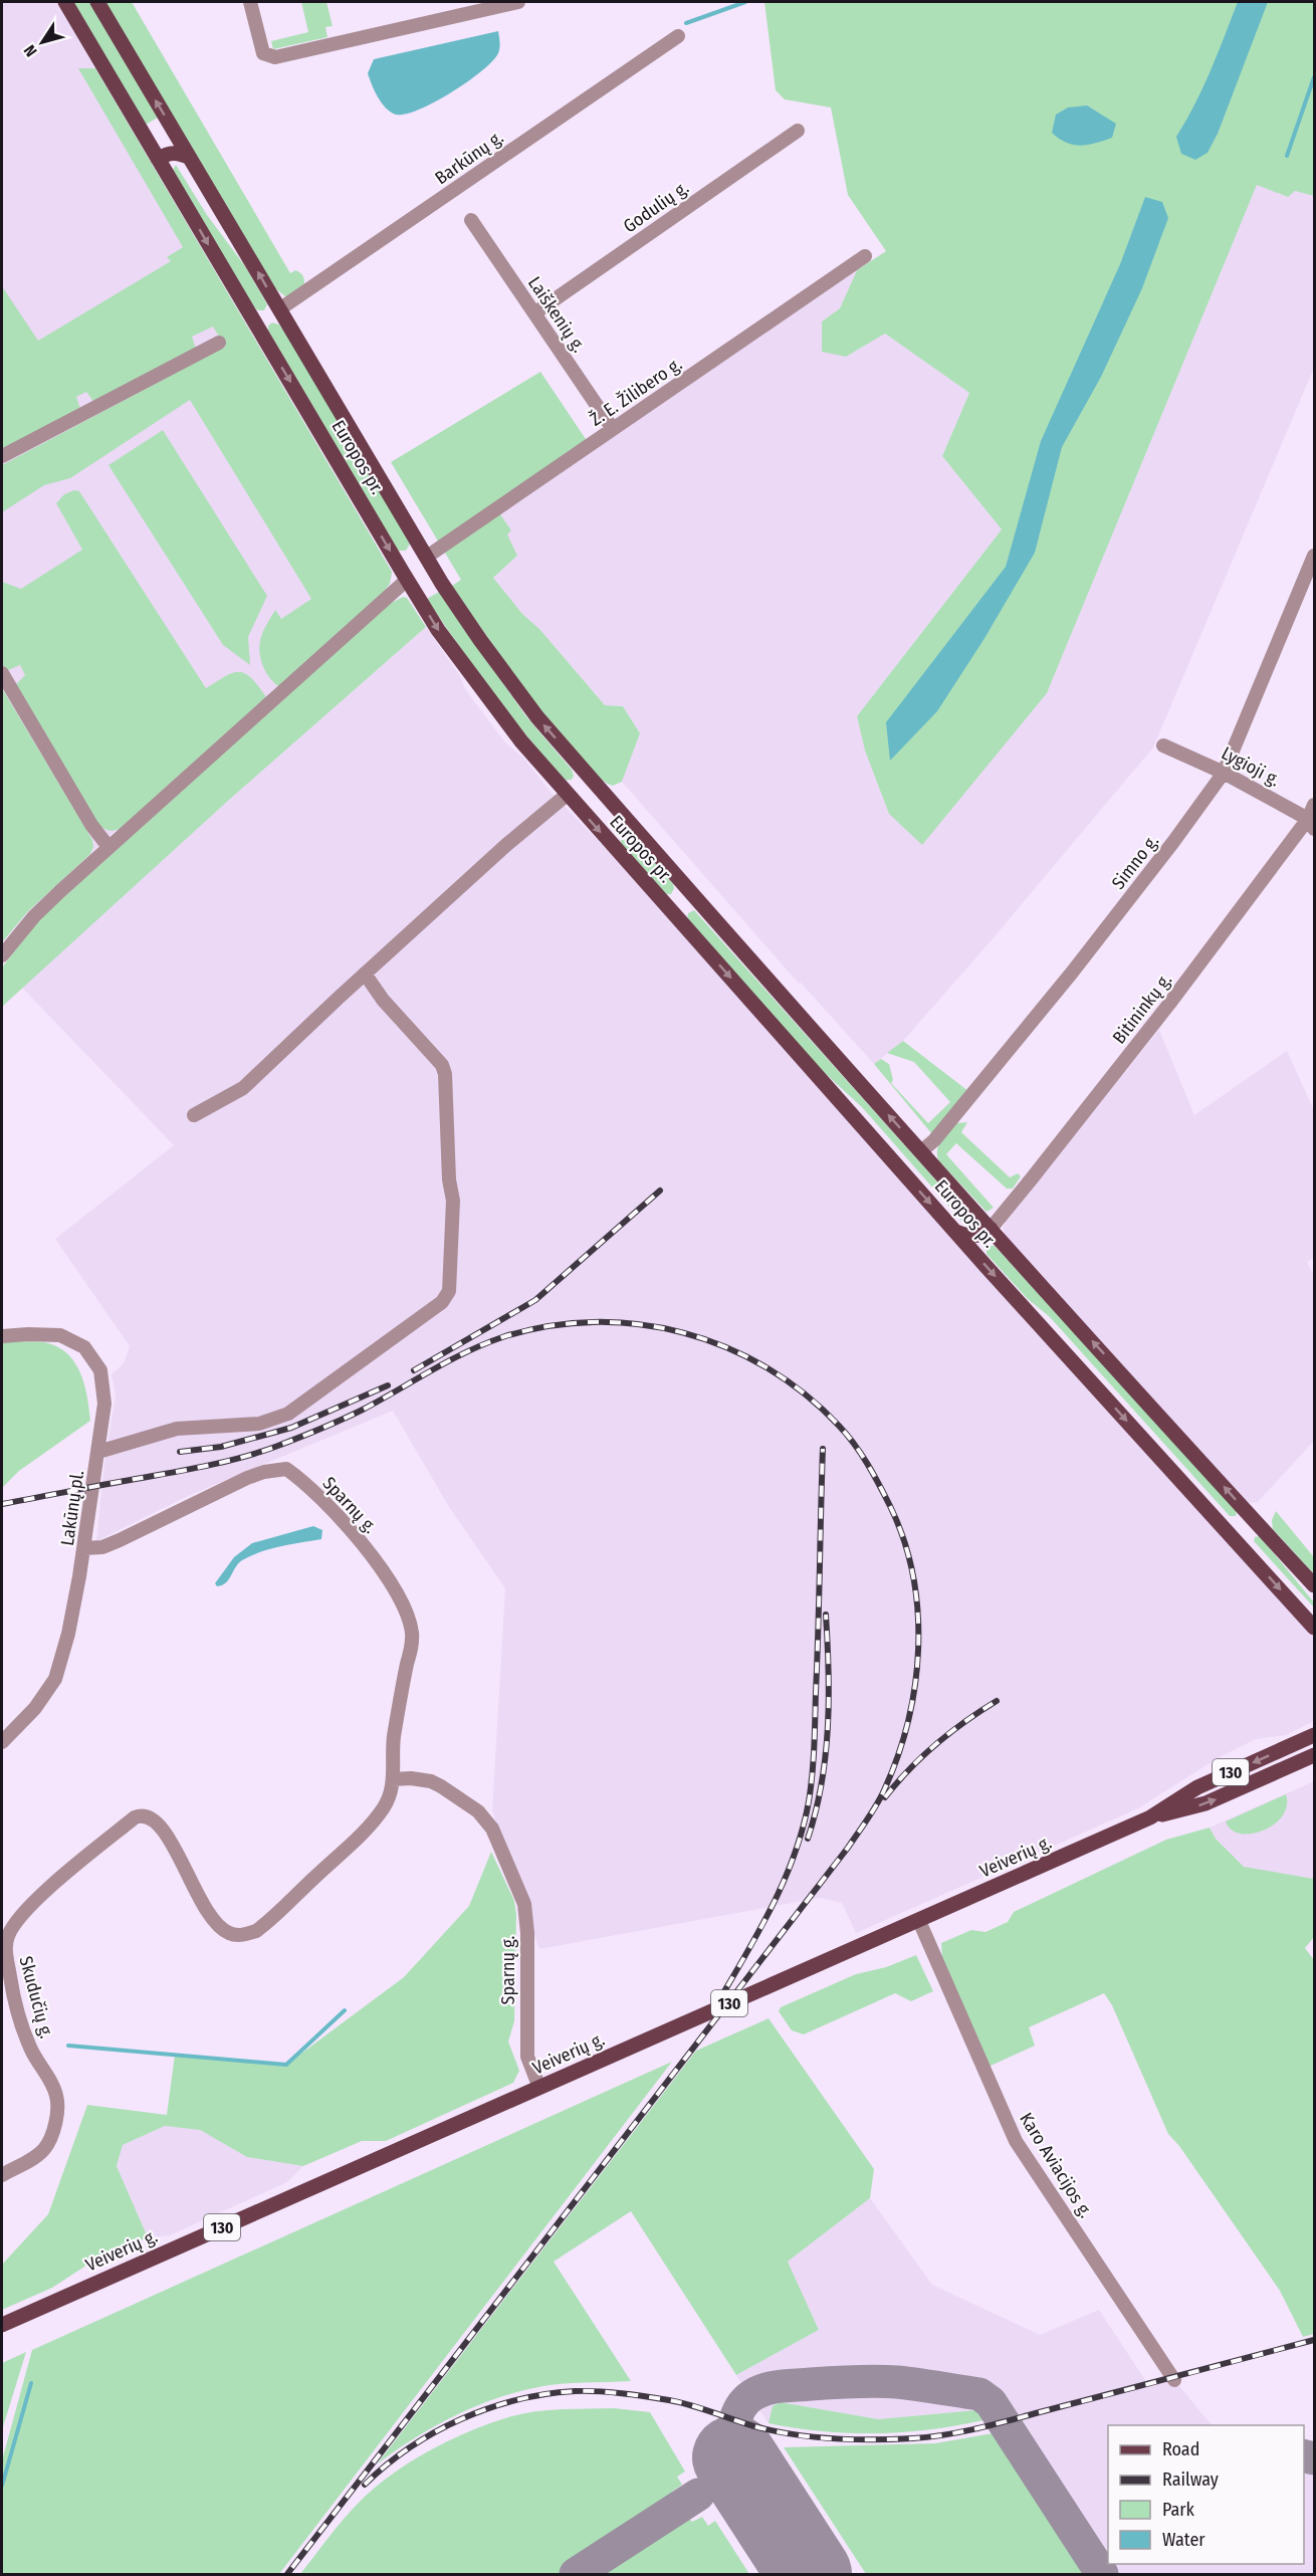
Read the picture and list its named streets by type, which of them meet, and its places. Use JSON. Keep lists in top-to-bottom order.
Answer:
{
  "streets": {
    "main road": ["Europos pr.", "130", "Veiverių g."],
    "street": [
      "Barkūnų g.",
      "Godulių g.",
      "Laiškenių g.",
      "Ž. E. Žilibero g.",
      "Lygioji g.",
      "Simno g.",
      "Bitininkų g.",
      "Sparnų g.",
      "Lakūnų pl.",
      "Skudučių g.",
      "Karo Aviacijos g."
    ]
  },
  "crossings": [
    ["Barkūnų g.", "Europos pr."],
    ["Godulių g.", "Laiškenių g."],
    ["Laiškenių g.", "Ž. E. Žilibero g."],
    ["Ž. E. Žilibero g.", "Europos pr."],
    ["Europos pr.", "Simno g."],
    ["Europos pr.", "Bitininkų g."],
    ["Lygioji g.", "Simno g."],
    ["Lygioji g.", "Bitininkų g."],
    ["Sparnų g.", "Lakūnų pl."],
    ["Sparnų g.", "Veiverių g."],
    ["Sparnų g.", "Skudučių g."],
    ["Veiverių g.", "Karo Aviacijos g."]
  ],
  "legend": [
    "Road",
    "Railway",
    "Park",
    "Water"
  ],
  "north": "bottom left"
}
